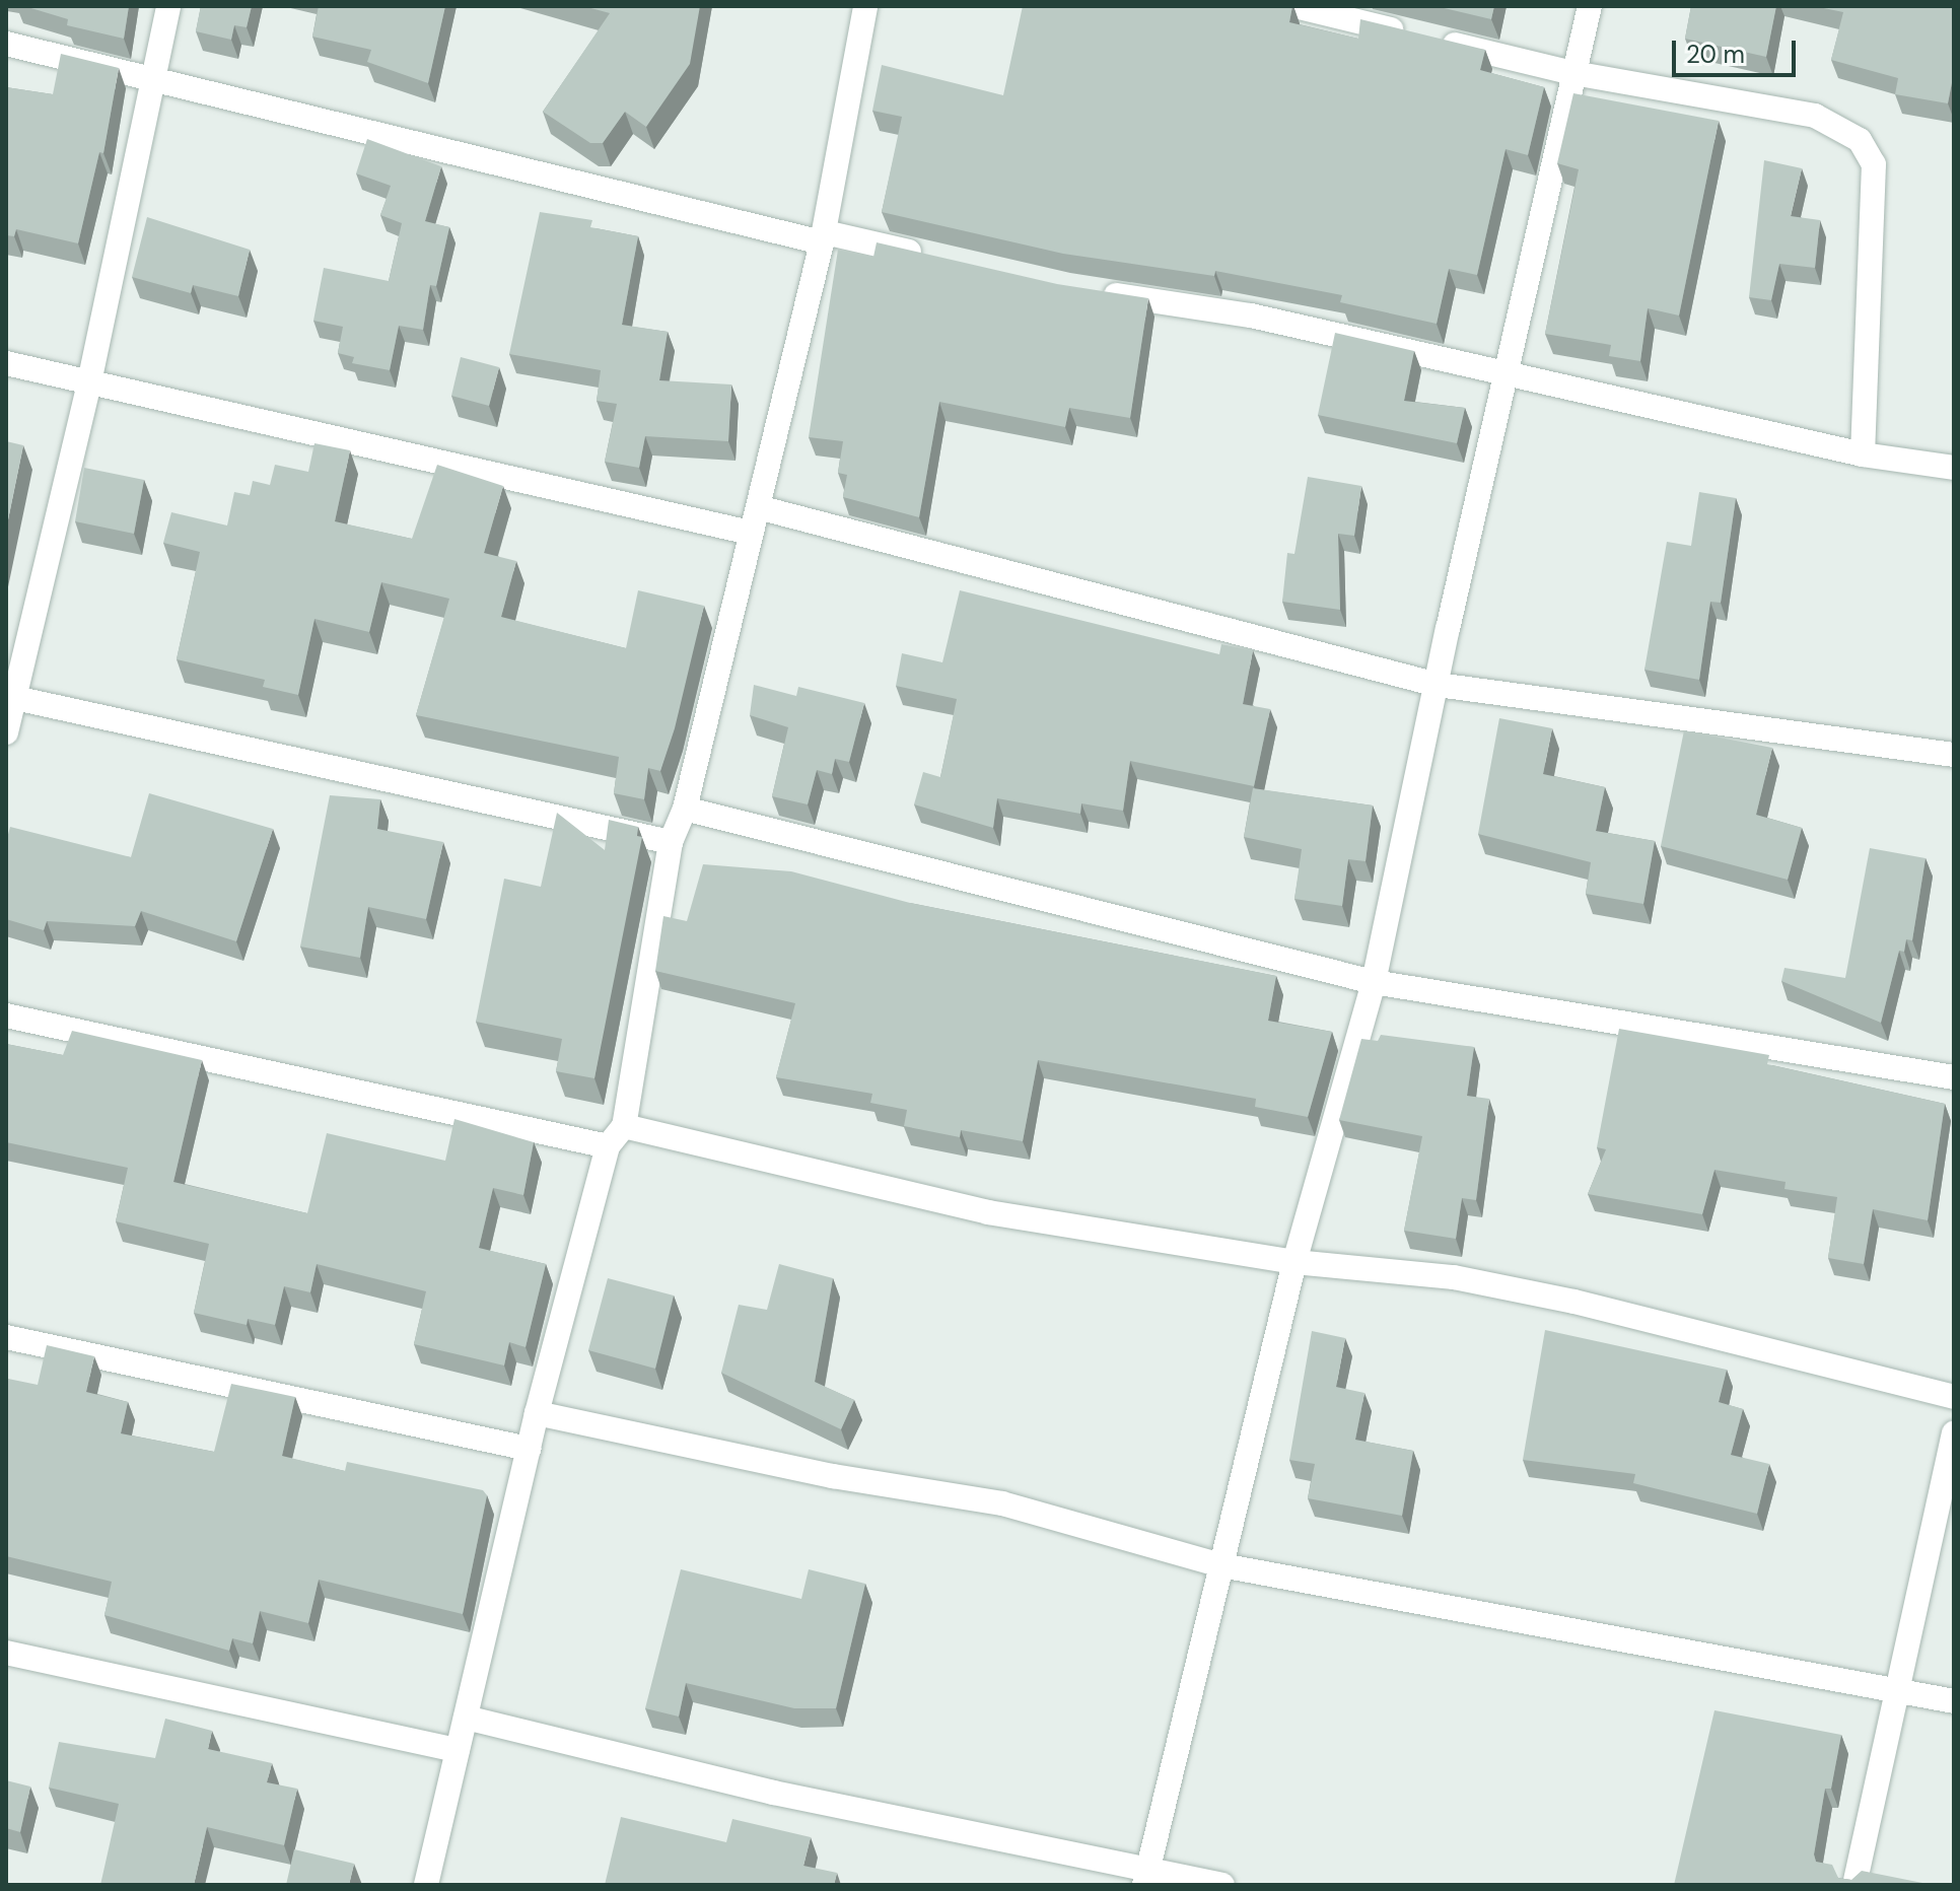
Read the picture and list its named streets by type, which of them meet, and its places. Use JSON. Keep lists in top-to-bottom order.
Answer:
{
  "scale_bar": "20 m"
}
